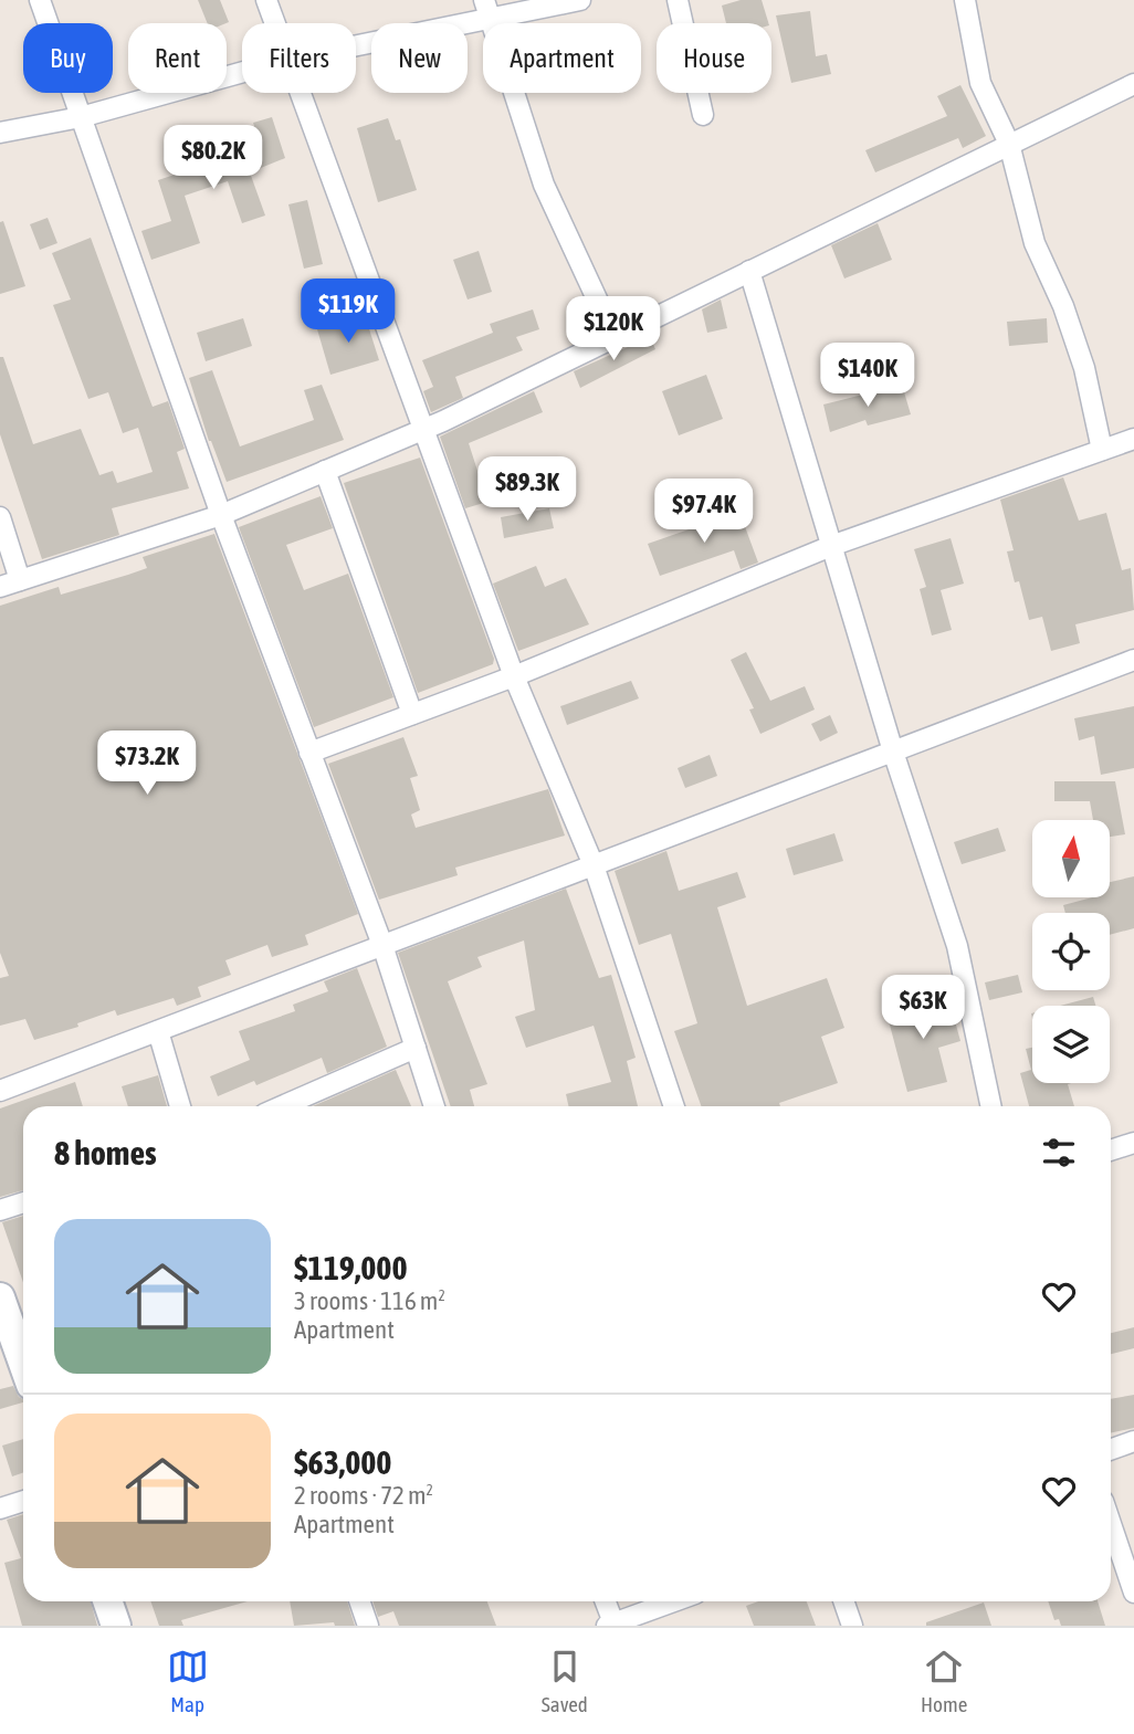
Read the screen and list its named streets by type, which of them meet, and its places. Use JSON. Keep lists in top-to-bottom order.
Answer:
{
  "north": "top",
  "page": {
    "chip": [
      "Buy",
      "Rent",
      "Filters",
      "New",
      "Apartment",
      "House"
    ],
    "price": [
      "$80.2K",
      "$119K",
      "$120K",
      "$140K",
      "$89.3K",
      "$97.4K",
      "$73.2K",
      "$63K"
    ],
    "heading": "8 homes",
    "list": [
      {
        "name": "$119,000",
        "note": "3 rooms · 116 m² · Apartment"
      },
      {
        "name": "$63,000",
        "note": "2 rooms · 72 m² · Apartment"
      }
    ],
    "tabs": ["Map", "Saved", "Home"]
  }
}
